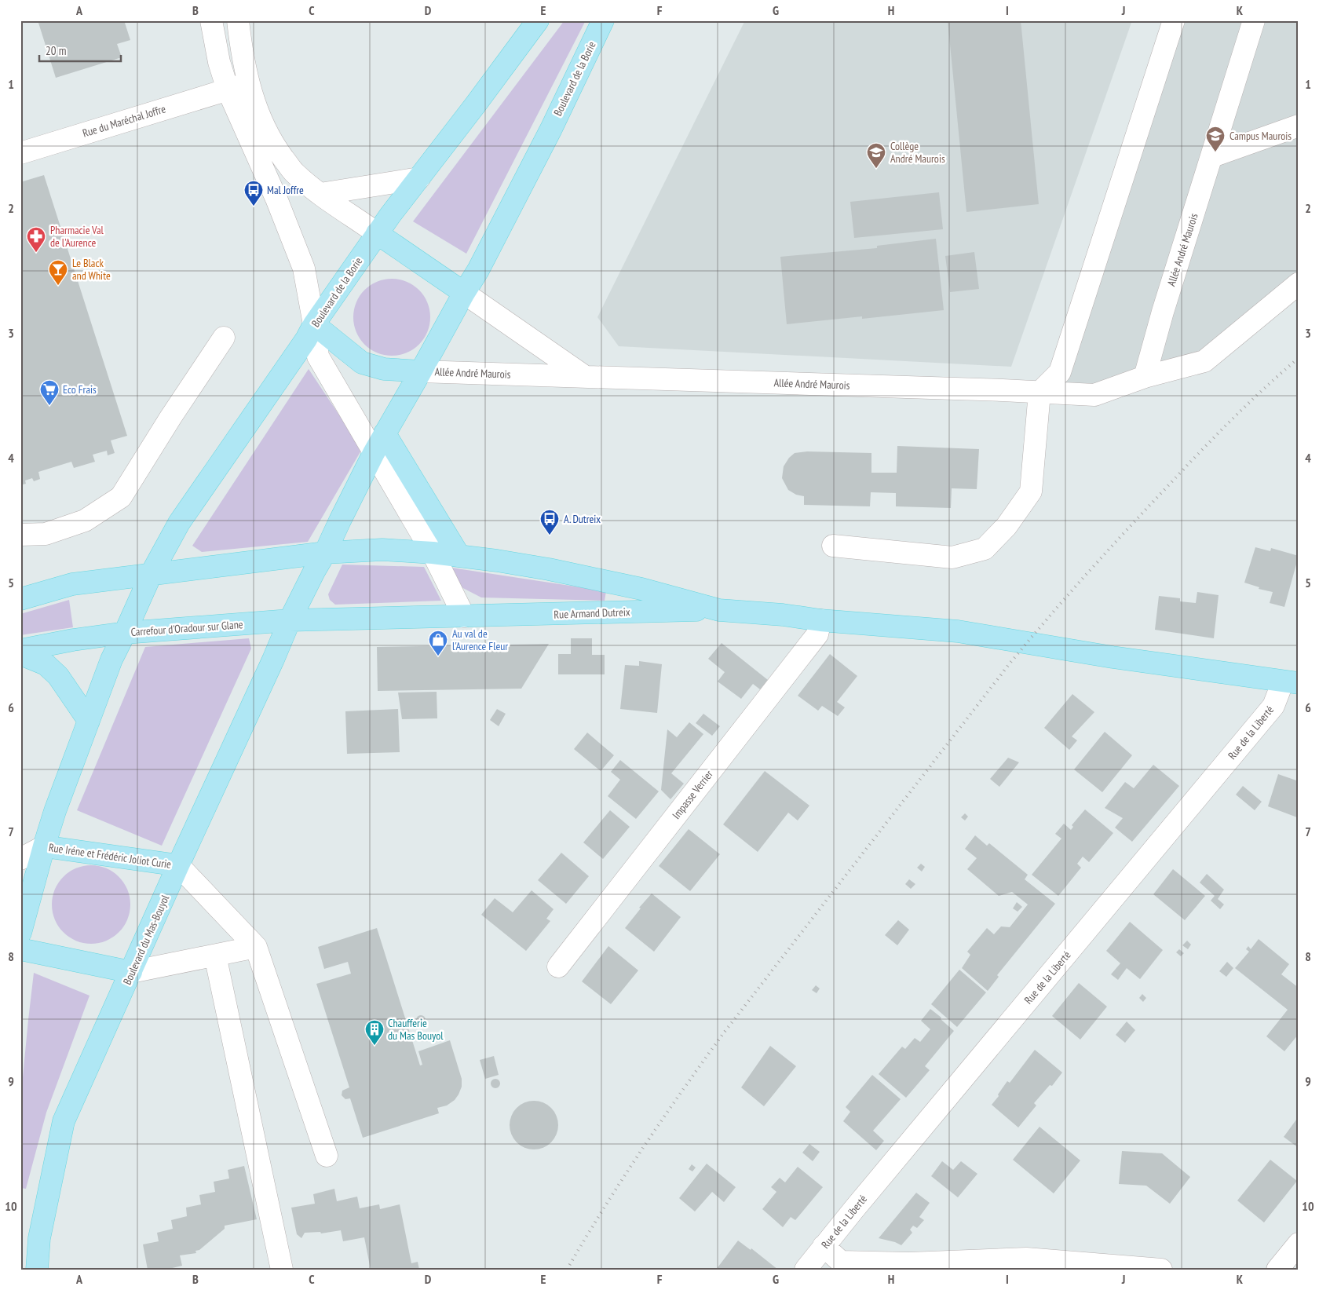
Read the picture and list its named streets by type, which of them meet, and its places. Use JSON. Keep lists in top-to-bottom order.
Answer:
{
  "streets": {
    "main road": [
      "Boulevard de la Borie",
      "Allée André Maurois",
      "Rue Armand Dutreix",
      "Carrefour d'Oradour sur Glane",
      "Rue Iréne et Frédéric Joliot Curie",
      "Boulevard du Mas-Bouyol"
    ],
    "street": ["Rue du Maréchal Joffre", "Rue de la Liberté", "Impasse Verrier"]
  },
  "crossings": [
    ["Boulevard de la Borie", "Allée André Maurois"],
    ["Boulevard de la Borie", "Rue Armand Dutreix"],
    ["Boulevard de la Borie", "Carrefour d'Oradour sur Glane"],
    ["Boulevard de la Borie", "Boulevard du Mas-Bouyol"],
    ["Rue Armand Dutreix", "Carrefour d'Oradour sur Glane"],
    ["Rue Armand Dutreix", "Boulevard du Mas-Bouyol"],
    ["Carrefour d'Oradour sur Glane", "Boulevard du Mas-Bouyol"],
    ["Rue Iréne et Frédéric Joliot Curie", "Boulevard du Mas-Bouyol"]
  ],
  "places": {
    "school or university": ["Campus Maurois", "Collège André Maurois"],
    "bus stop": ["Mal Joffre", "A. Dutreix"],
    "pharmacy": ["Pharmacie Val de l'Aurence"],
    "bar": ["Le Black and White"],
    "supermarket": ["Eco Frais"],
    "shop": ["Au val de l'Aurence Fleur"],
    "building": ["Chaufferie du Mas Bouyol"]
  },
  "scale_bar": "20 m",
  "grid": {
    "columns": [
      "A",
      "B",
      "C",
      "D",
      "E",
      "F",
      "G",
      "H",
      "I",
      "J",
      "K"
    ],
    "rows": [
      "1",
      "2",
      "3",
      "4",
      "5",
      "6",
      "7",
      "8",
      "9",
      "10"
    ]
  }
}
